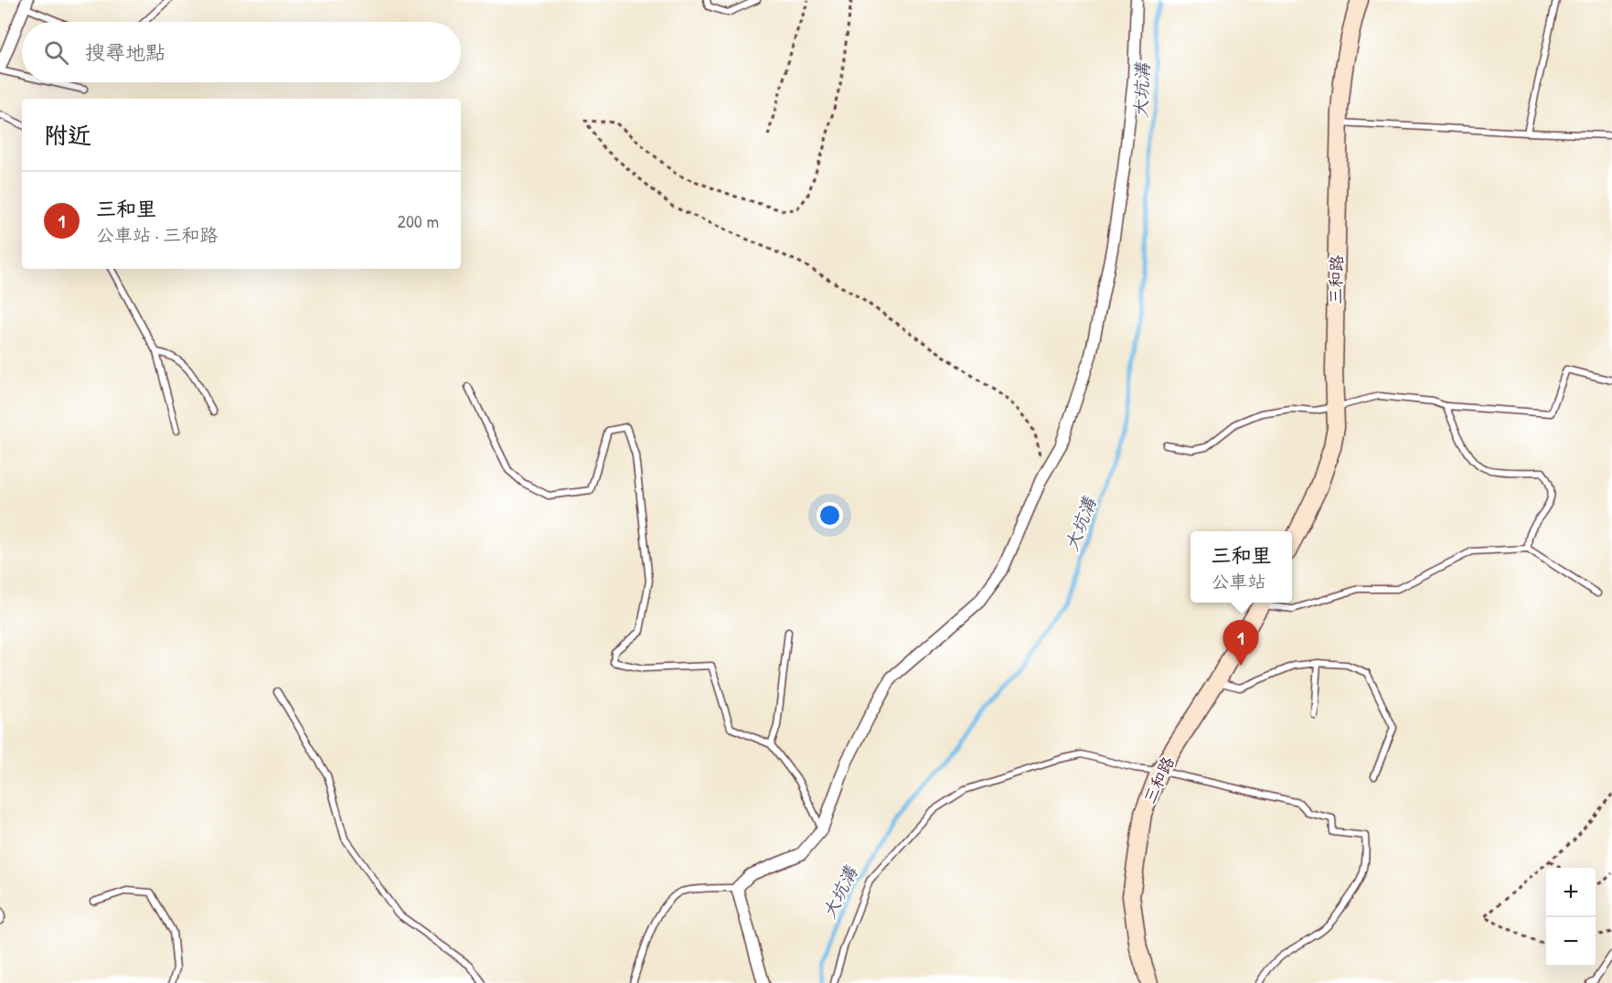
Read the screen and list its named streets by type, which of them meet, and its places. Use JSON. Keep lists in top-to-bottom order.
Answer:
{
  "streets": {
    "main road": ["三和路"]
  },
  "water": ["大坑溝"],
  "page": {
    "search": "搜尋地點",
    "heading": "附近",
    "list": [
      {
        "mark": "1",
        "name": "三和里",
        "note": "公車站 · 三和路",
        "value": "200 m"
      }
    ],
    "popup": ["三和里", "公車站"],
    "pins": "1",
    "map_buttons": ["+", "−"]
  }
}
